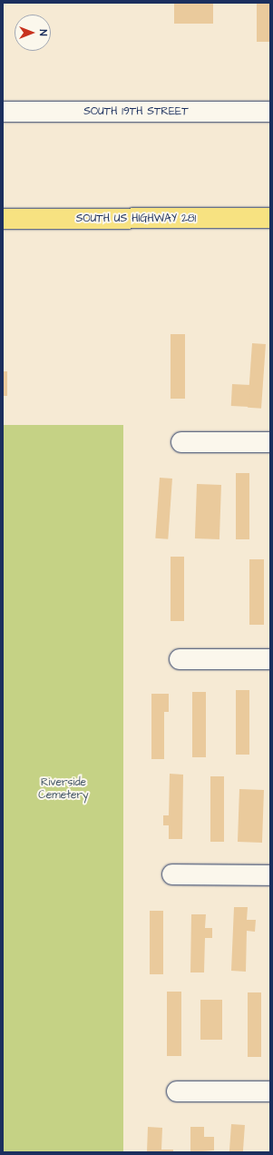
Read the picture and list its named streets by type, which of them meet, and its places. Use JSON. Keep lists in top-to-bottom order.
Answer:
{
  "streets": {
    "highway": ["SOUTH US HIGHWAY 281"],
    "street": ["SOUTH 19TH STREET"]
  },
  "parks": ["Riverside Cemetery"],
  "north": "right"
}
